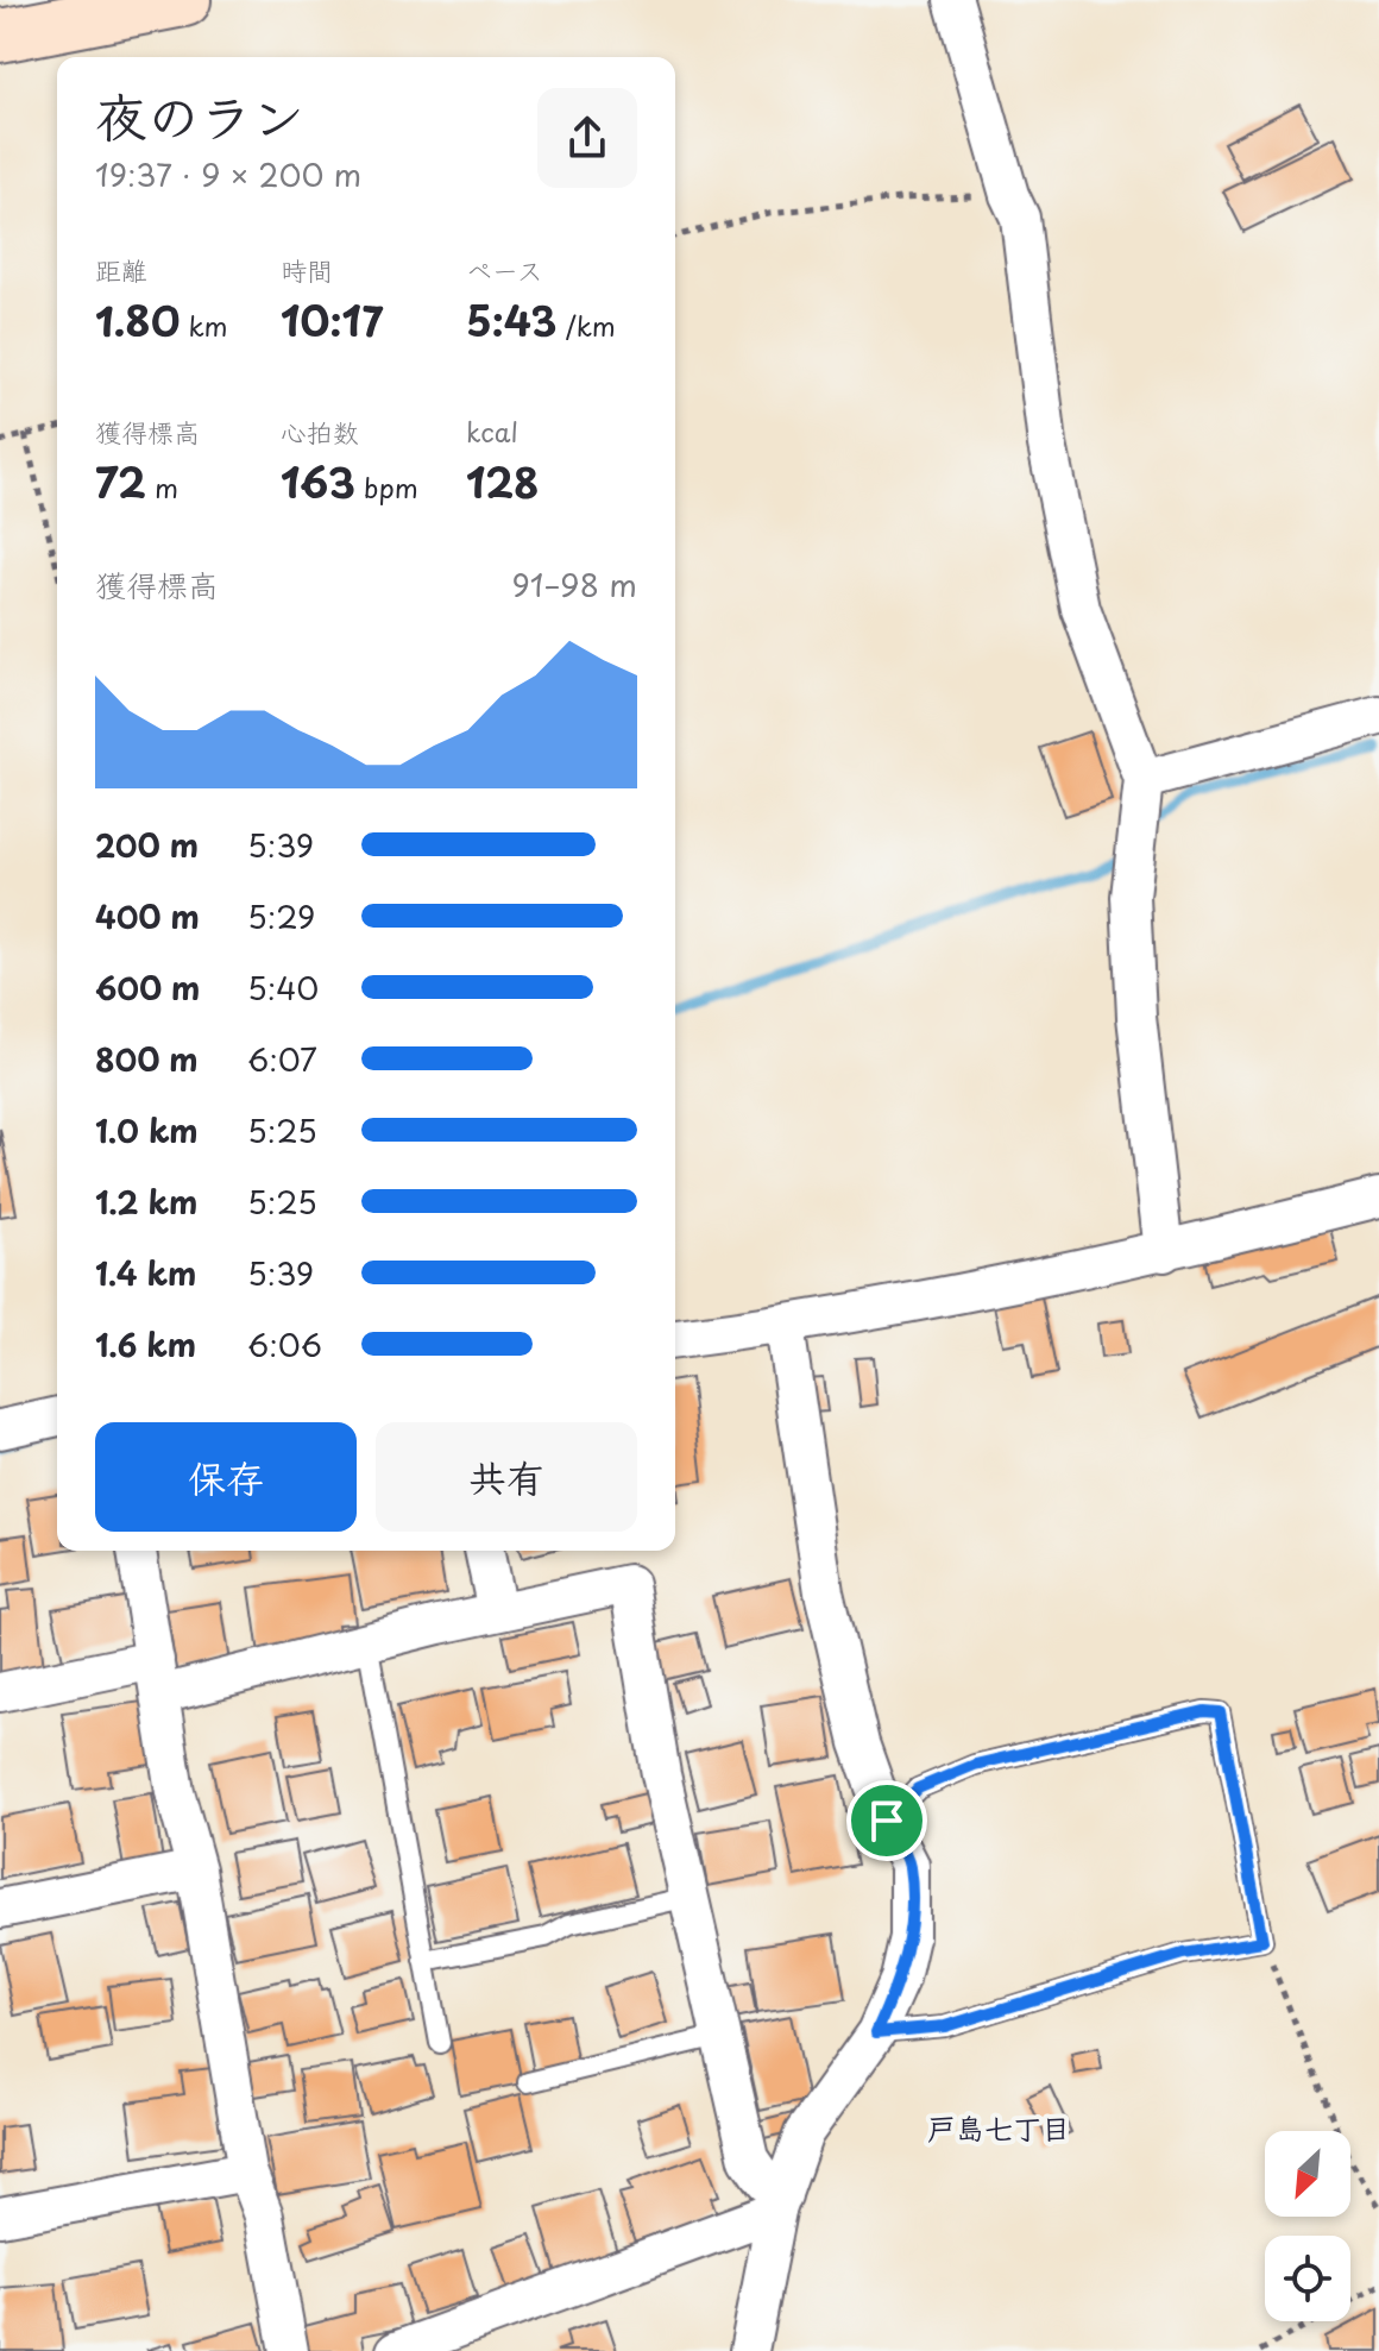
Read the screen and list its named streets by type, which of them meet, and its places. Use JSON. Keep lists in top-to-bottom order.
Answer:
{
  "districts": ["戸島七丁目"],
  "north": "bottom left",
  "page": {
    "heading": ["夜のラン", "19:37 · 9 × 200 m"],
    "stats": [
      ["距離", "1.80 km"],
      ["時間", "10:17"],
      ["ペース", "5:43 /km"],
      ["獲得標高", "72 m"],
      ["心拍数", "163 bpm"],
      ["kcal", "128"]
    ],
    "chart": ["獲得標高", "91–98 m"],
    "list": [
      {
        "name": "200 m",
        "note": "5:39"
      },
      {
        "name": "400 m",
        "note": "5:29"
      },
      {
        "name": "600 m",
        "note": "5:40"
      },
      {
        "name": "800 m",
        "note": "6:07"
      },
      {
        "name": "1.0 km",
        "note": "5:25"
      },
      {
        "name": "1.2 km",
        "note": "5:25"
      },
      {
        "name": "1.4 km",
        "note": "5:39"
      },
      {
        "name": "1.6 km",
        "note": "6:06"
      }
    ],
    "buttons": ["保存", "共有"]
  }
}
